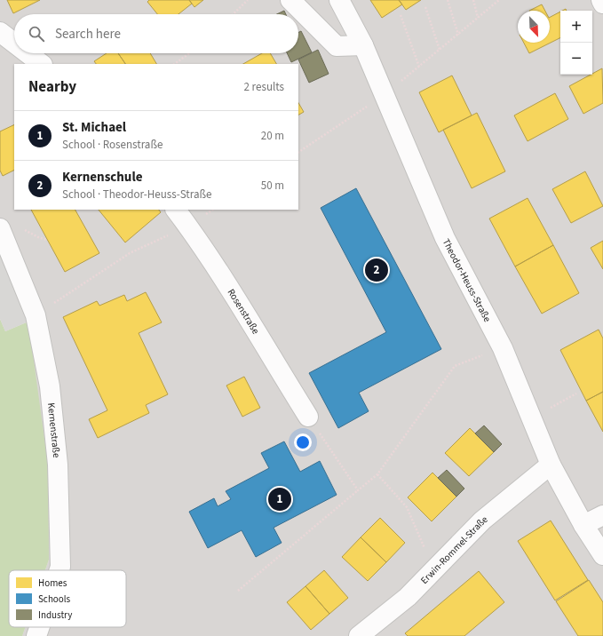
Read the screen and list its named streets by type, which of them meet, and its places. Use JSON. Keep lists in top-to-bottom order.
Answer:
{
  "streets": {
    "street": [
      "Theodor-Heuss-Straße",
      "Rosenstraße",
      "Kernenstraße",
      "Erwin-Rommel-Straße"
    ]
  },
  "crossings": [
    ["Theodor-Heuss-Straße", "Erwin-Rommel-Straße"]
  ],
  "legend": ["Homes", "Schools", "Industry"],
  "north": "bottom right",
  "page": {
    "map_buttons": ["+", "−"],
    "search": "Search here",
    "heading": ["Nearby", "2 results"],
    "list": [
      {
        "mark": "1",
        "name": "St. Michael",
        "note": "School · Rosenstraße",
        "value": "20 m"
      },
      {
        "mark": "2",
        "name": "Kernenschule",
        "note": "School · Theodor-Heuss-Straße",
        "value": "50 m"
      }
    ],
    "pins": ["2", "1"]
  }
}
